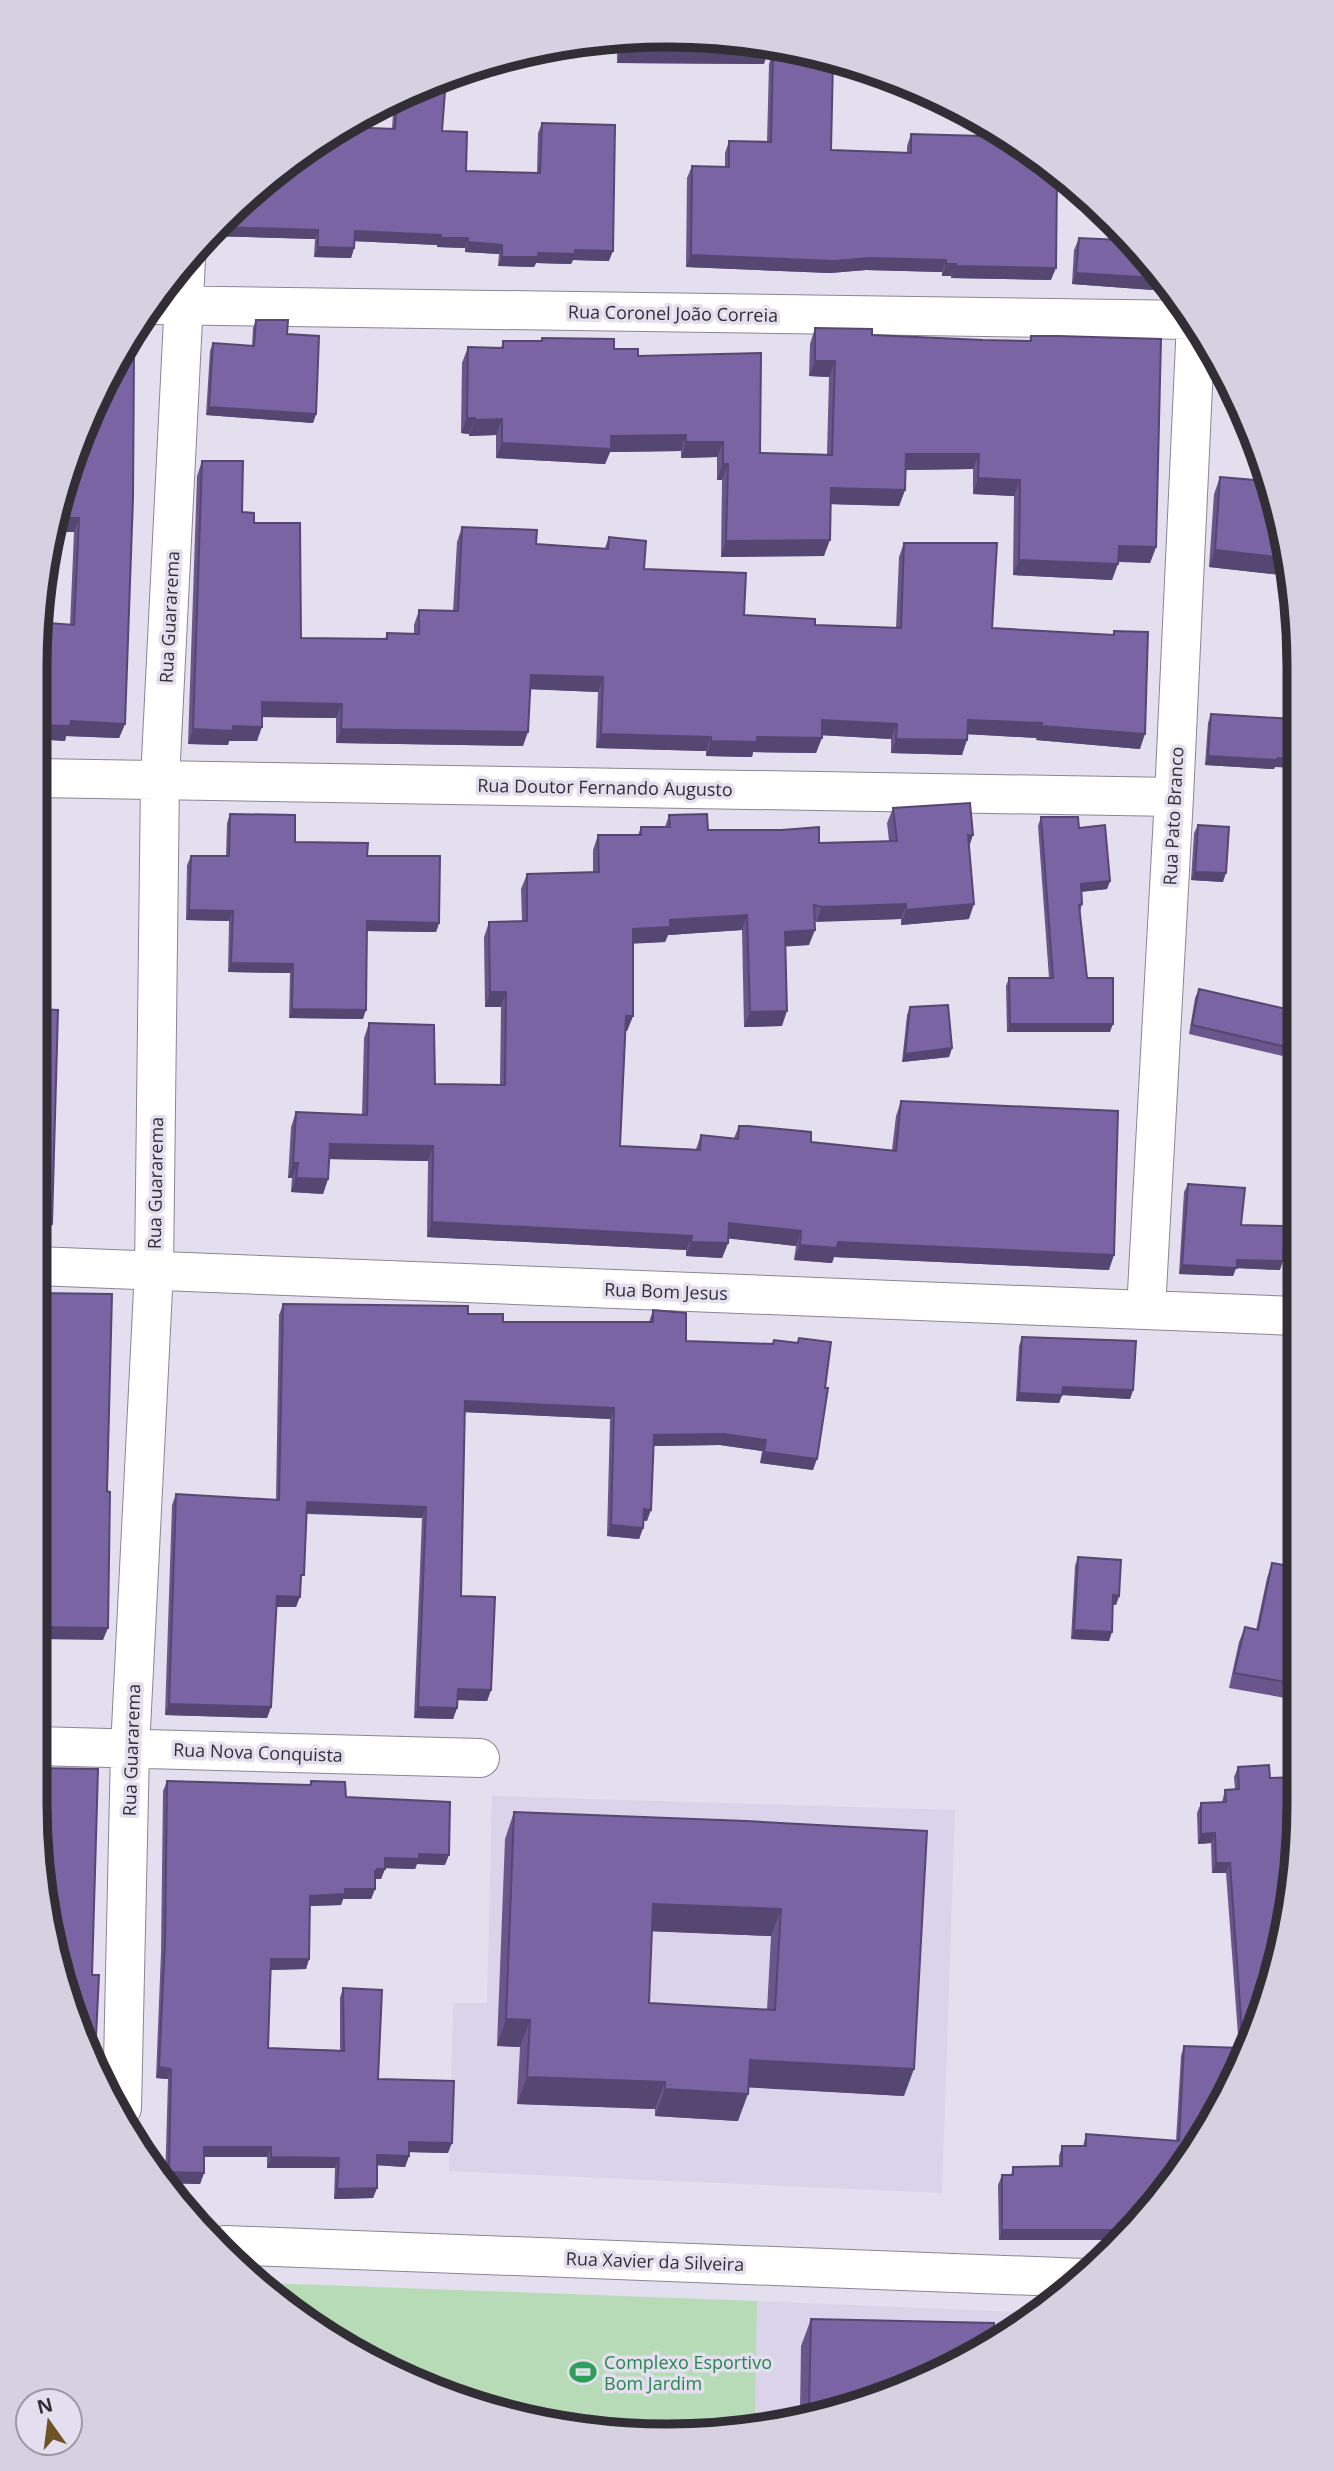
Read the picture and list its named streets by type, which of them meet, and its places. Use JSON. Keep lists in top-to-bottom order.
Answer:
{
  "streets": {
    "street": [
      "Rua Coronel João Correia",
      "Rua Guararema",
      "Rua Doutor Fernando Augusto",
      "Rua Pato Branco",
      "Rua Bom Jesus",
      "Rua Nova Conquista",
      "Rua Xavier da Silveira"
    ]
  },
  "crossings": [
    ["Rua Coronel João Correia", "Rua Guararema"],
    ["Rua Guararema", "Rua Doutor Fernando Augusto"],
    ["Rua Guararema", "Rua Bom Jesus"],
    ["Rua Guararema", "Rua Nova Conquista"],
    ["Rua Doutor Fernando Augusto", "Rua Pato Branco"],
    ["Rua Pato Branco", "Rua Bom Jesus"]
  ],
  "places": {
    "sports": ["Complexo Esportivo Bom Jardim"]
  },
  "north": "top"
}
